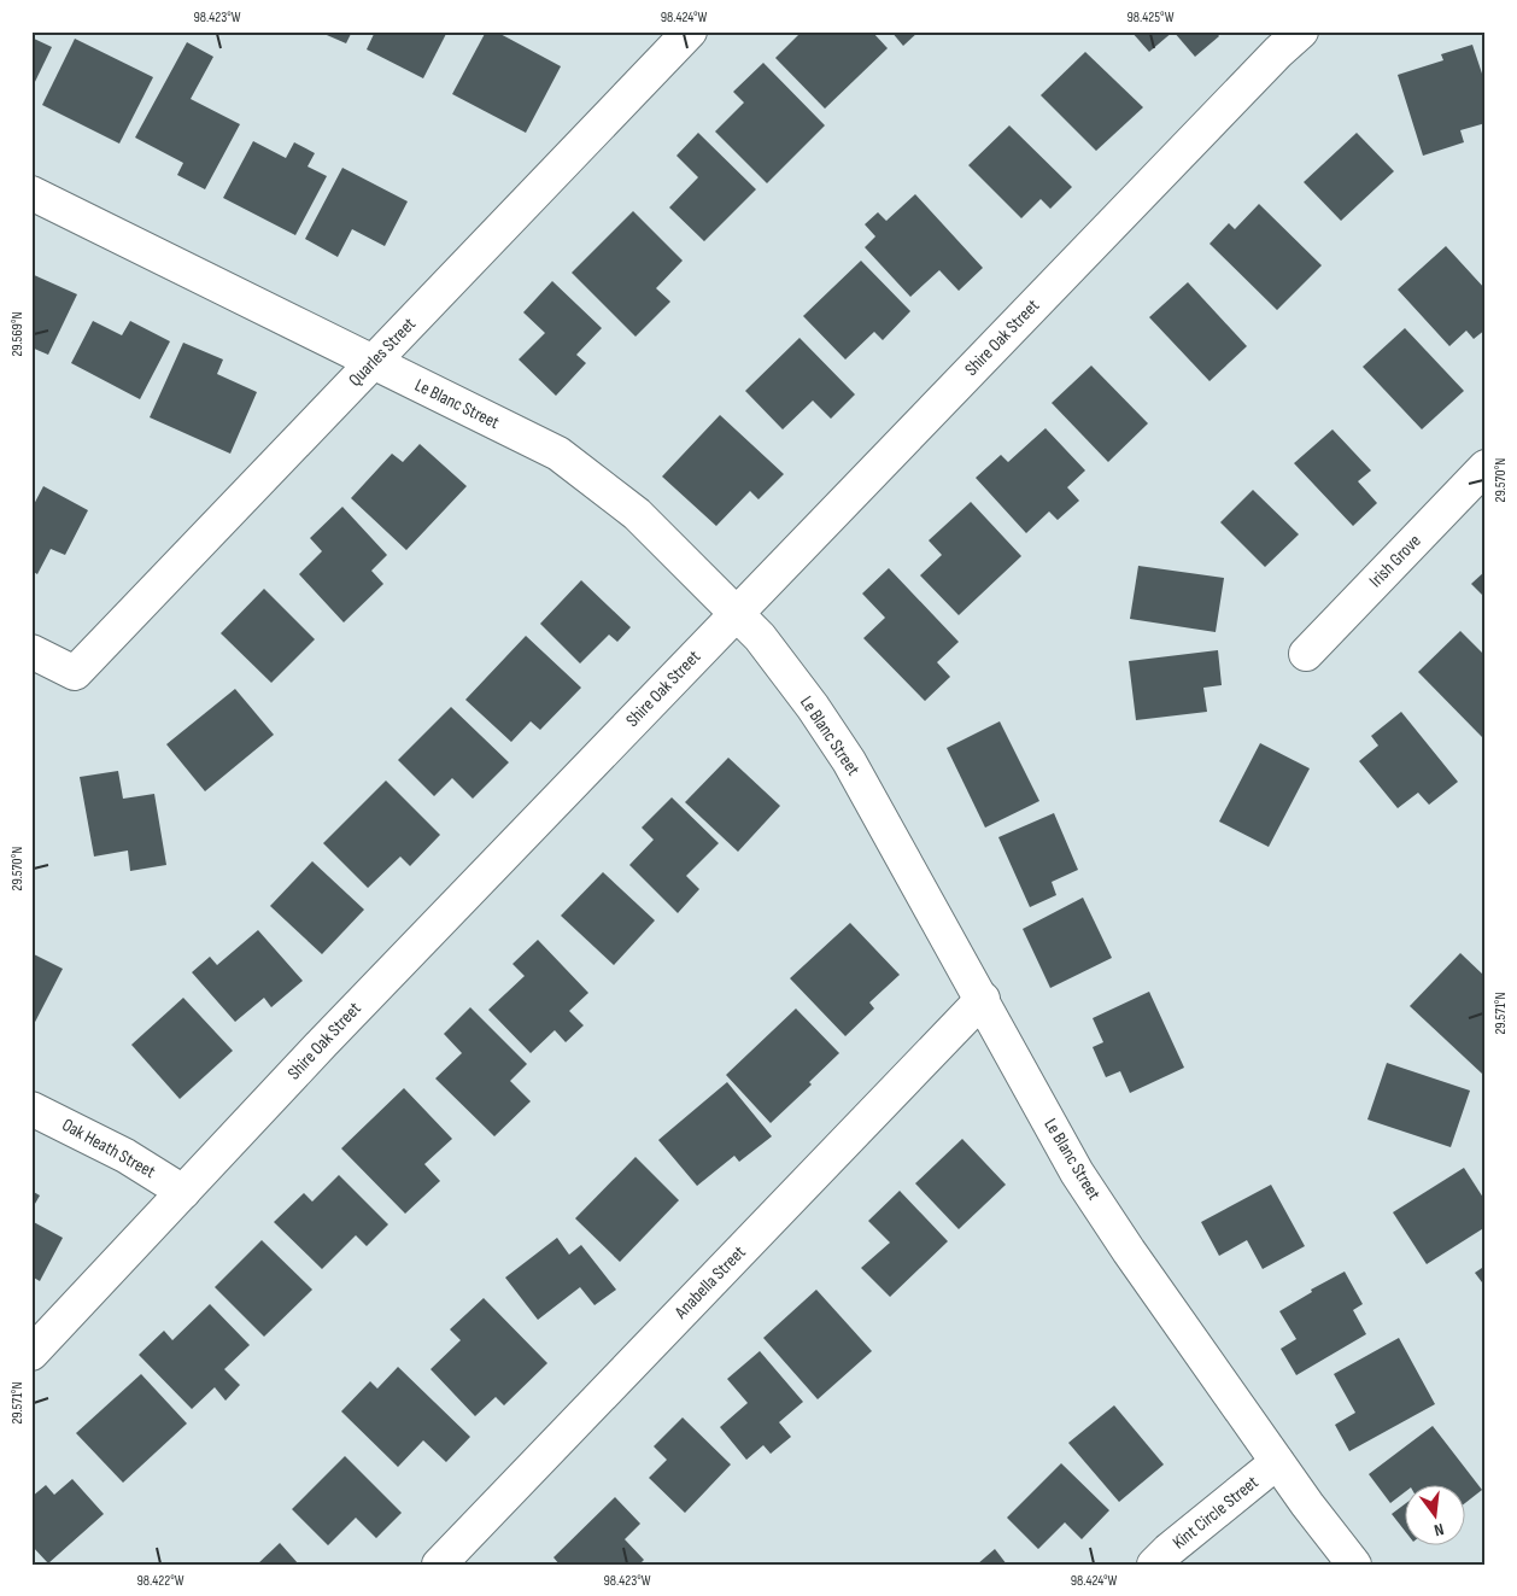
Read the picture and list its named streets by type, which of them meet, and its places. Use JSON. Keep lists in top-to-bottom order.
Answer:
{
  "streets": {
    "street": [
      "Shire Oak Street",
      "Quarles Street",
      "Le Blanc Street",
      "Irish Grove",
      "Oak Heath Street",
      "Anabella Street",
      "Kint Circle Street"
    ]
  },
  "crossings": [
    ["Shire Oak Street", "Le Blanc Street"],
    ["Shire Oak Street", "Oak Heath Street"],
    ["Quarles Street", "Le Blanc Street"],
    ["Le Blanc Street", "Anabella Street"],
    ["Le Blanc Street", "Kint Circle Street"]
  ],
  "north": "bottom",
  "coordinates": [
    "98.423°W",
    "98.424°W",
    "98.425°W",
    "29.569°N",
    "29.570°N",
    "29.571°N",
    "98.422°W"
  ]
}
